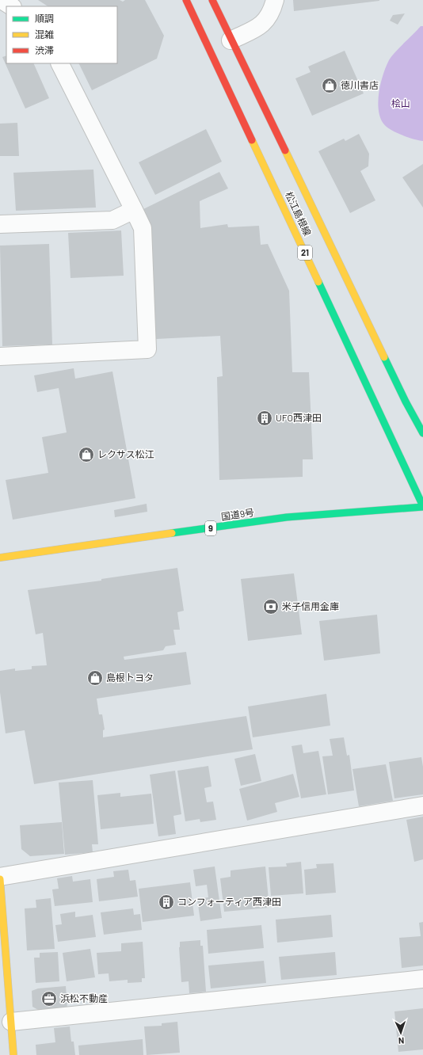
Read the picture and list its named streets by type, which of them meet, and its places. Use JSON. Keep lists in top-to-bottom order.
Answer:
{
  "streets": {
    "main road": [
      "松江島根線",
      "21",
      "国道9号",
      "9"
    ]
  },
  "crossings": [
    ["松江島根線", "国道9号"]
  ],
  "parks": ["桧山"],
  "places": {
    "shop": ["徳川書店", "レクサス松江", "島根トヨタ"],
    "building": ["UFO西津田", "コンフォーティア西津田"],
    "bank": ["米子信用金庫"],
    "office": ["浜松不動産"]
  },
  "legend": ["順調", "混雑", "渋滞"],
  "north": "bottom"
}
